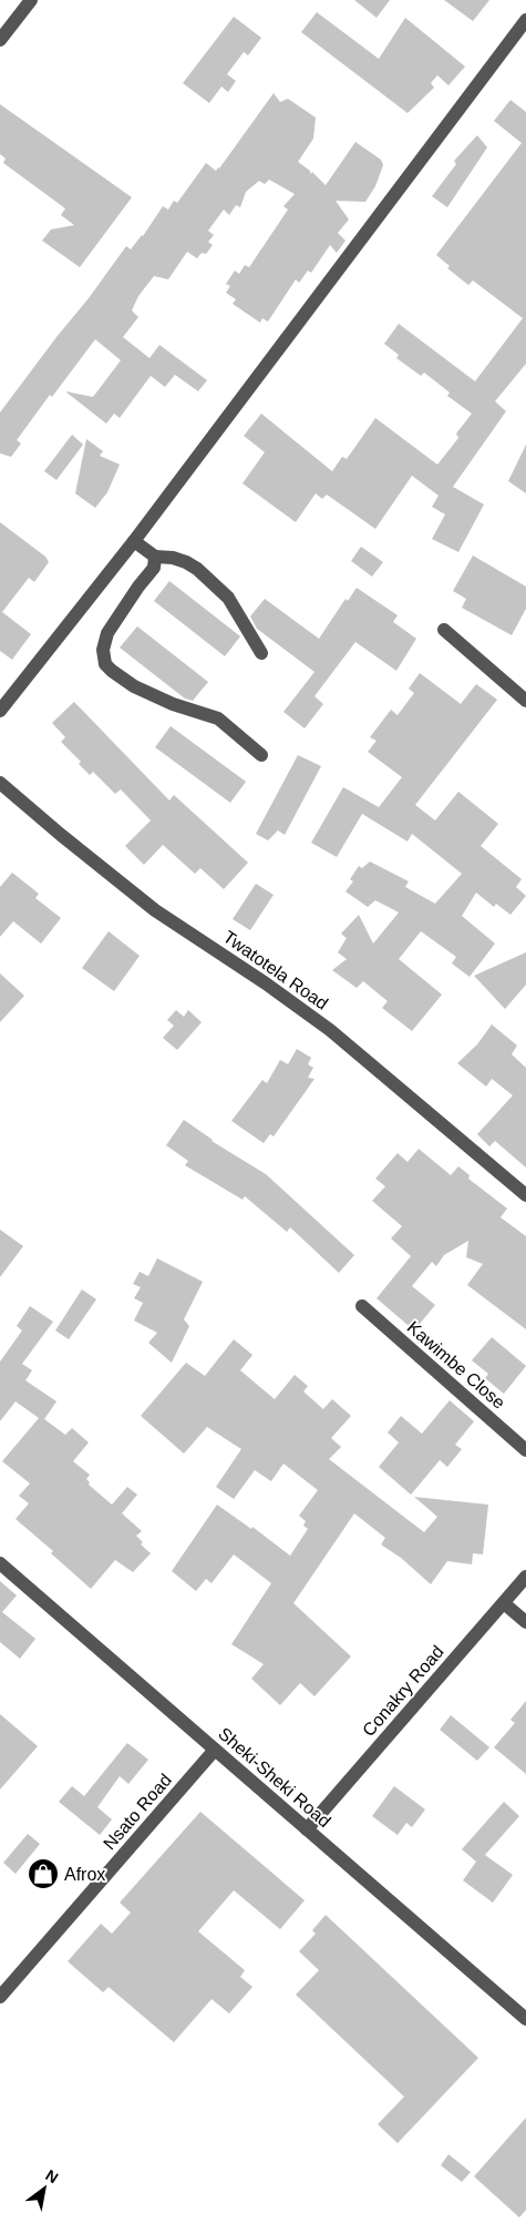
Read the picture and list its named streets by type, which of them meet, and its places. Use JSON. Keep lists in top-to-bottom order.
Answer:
{
  "streets": {
    "street": [
      "Twatotela Road",
      "Kawimbe Close",
      "Conakry Road",
      "Sheki-Sheki Road",
      "Nsato Road"
    ]
  },
  "crossings": [
    ["Conakry Road", "Sheki-Sheki Road"],
    ["Sheki-Sheki Road", "Nsato Road"]
  ],
  "places": {
    "shop": ["Afrox"]
  },
  "north": "top right"
}
